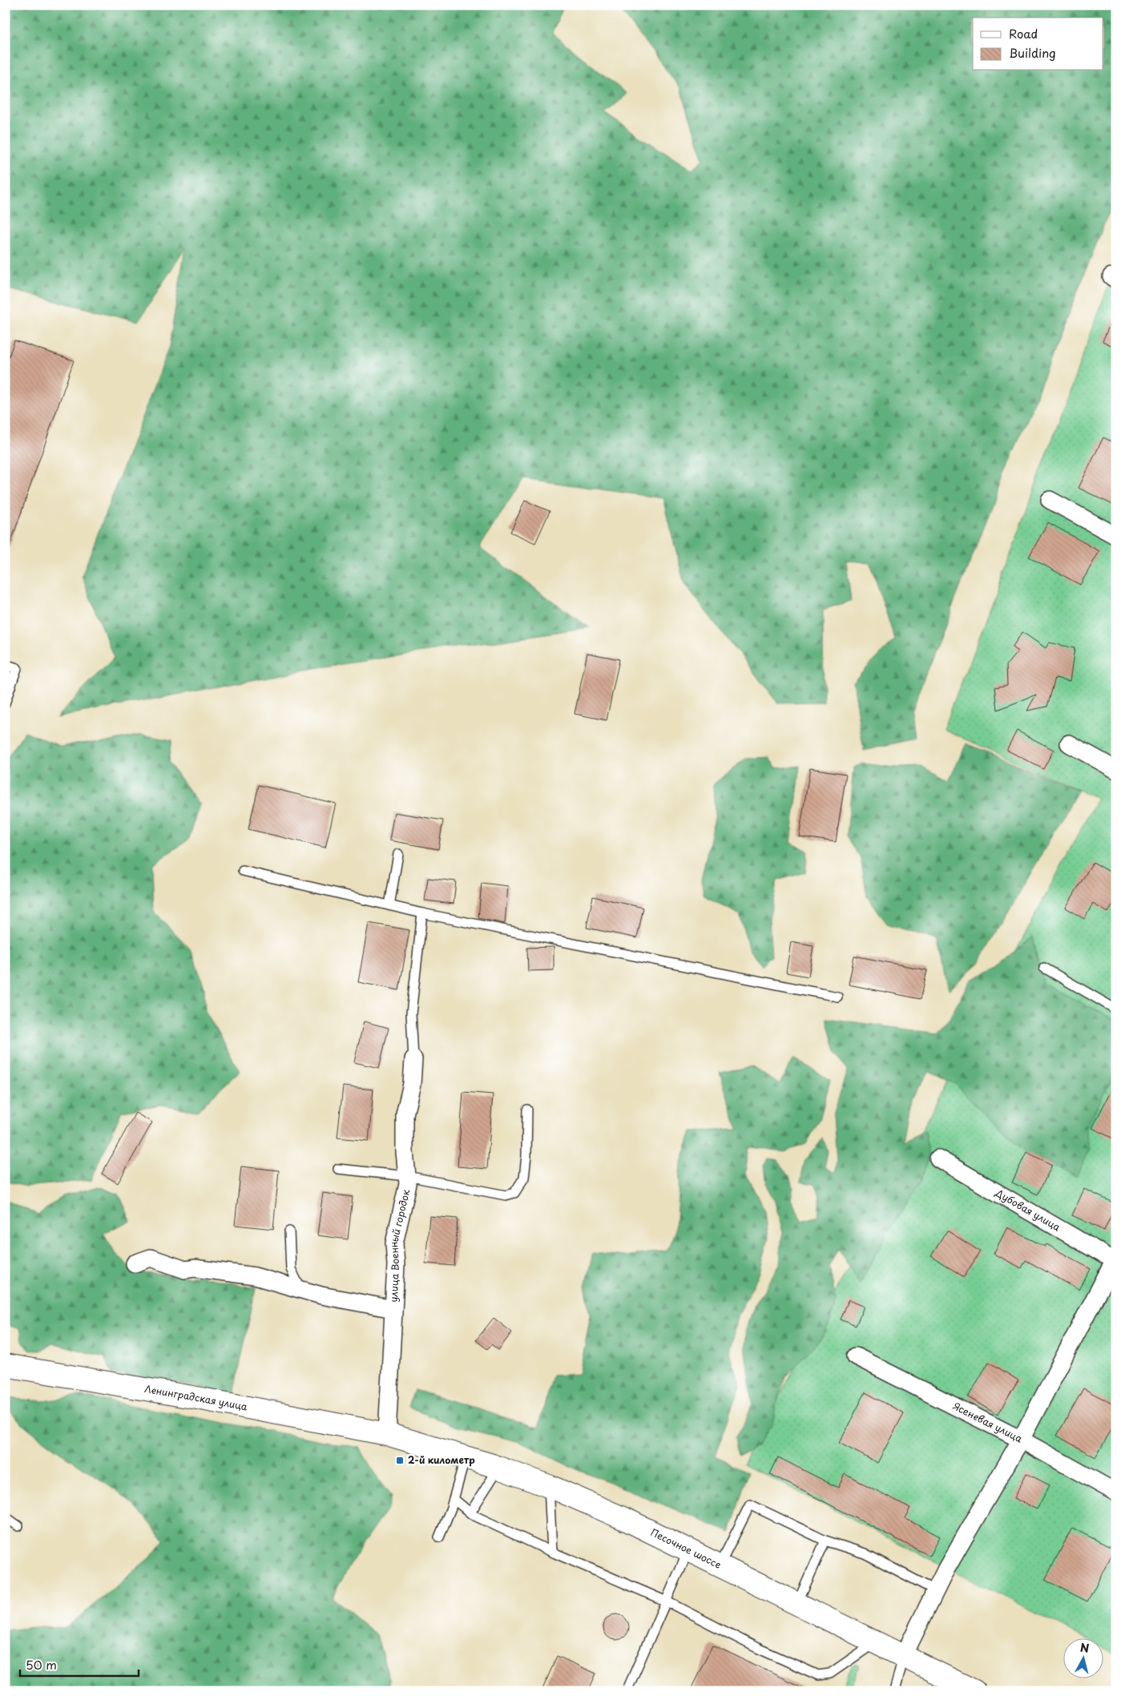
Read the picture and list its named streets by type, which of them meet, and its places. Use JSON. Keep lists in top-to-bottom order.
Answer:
{
  "streets": {
    "main road": ["Ленинградская улица", "Песочное шоссе"],
    "street": ["Дубовая улица", "улица Военный городок", "Ясеневая улица"]
  },
  "crossings": [
    ["улица Военный городок", "Ленинградская улица"],
    ["улица Военный городок", "Песочное шоссе"],
    ["Ленинградская улица", "Песочное шоссе"]
  ],
  "places": {
    "transit": ["2-й километр"]
  },
  "legend": ["Road", "Building"],
  "scale_bar": "50 m",
  "north": "top"
}
